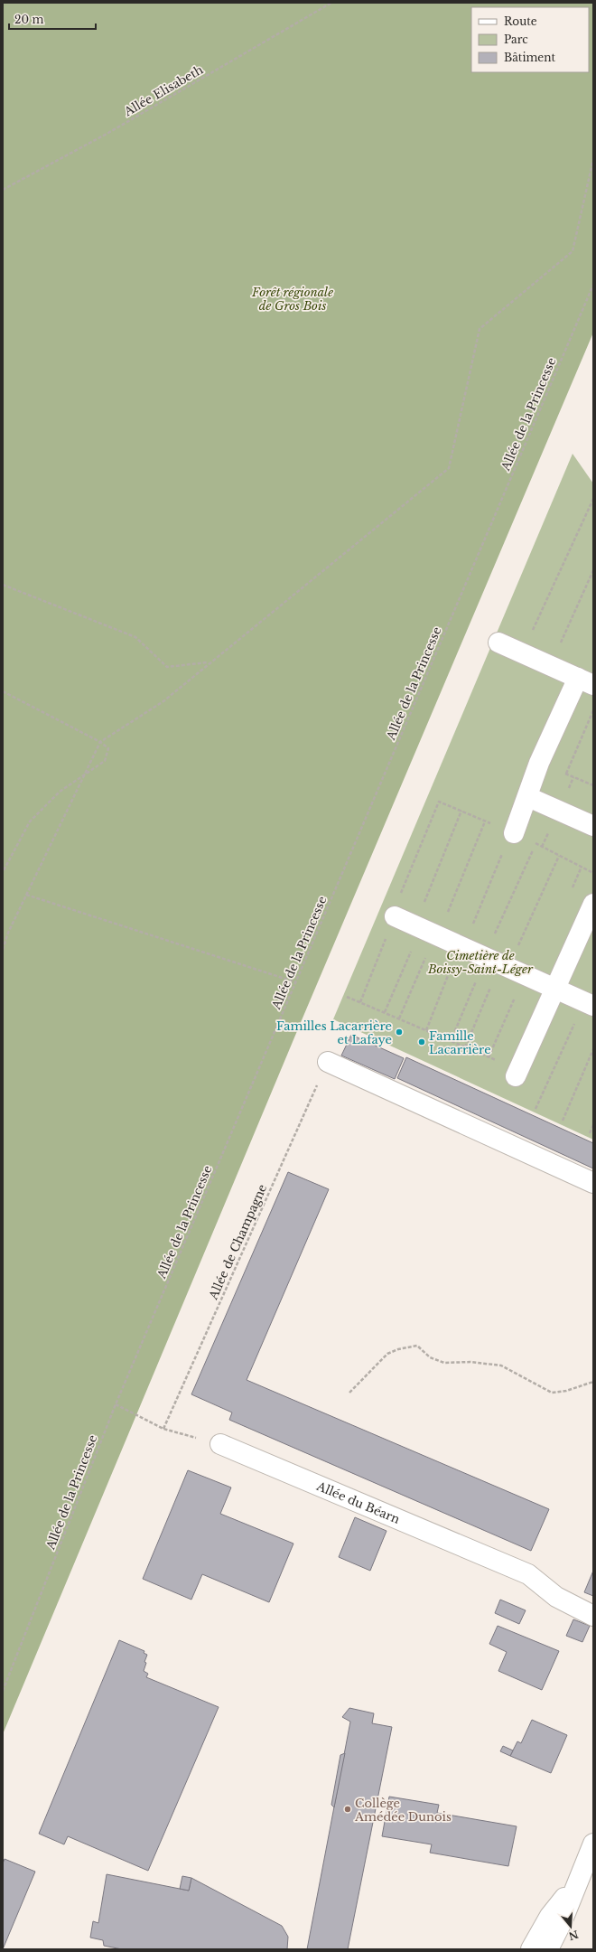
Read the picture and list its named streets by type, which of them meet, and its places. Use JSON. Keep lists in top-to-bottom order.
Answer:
{
  "streets": {
    "street": ["Allée du Béarn"],
    "path": ["Allée Elisabeth", "Allée de la Princesse", "Allée de Champagne"]
  },
  "parks": ["Forêt régionale de Gros Bois", "Cimetière de Boissy-Saint-Léger"],
  "places": ["Familles Lacarrière et Lafaye", "Famille Lacarrière", "Collège Amédée Dunois"],
  "legend": ["Route", "Parc", "Bâtiment"],
  "scale_bar": "20 m",
  "north": "bottom"
}
